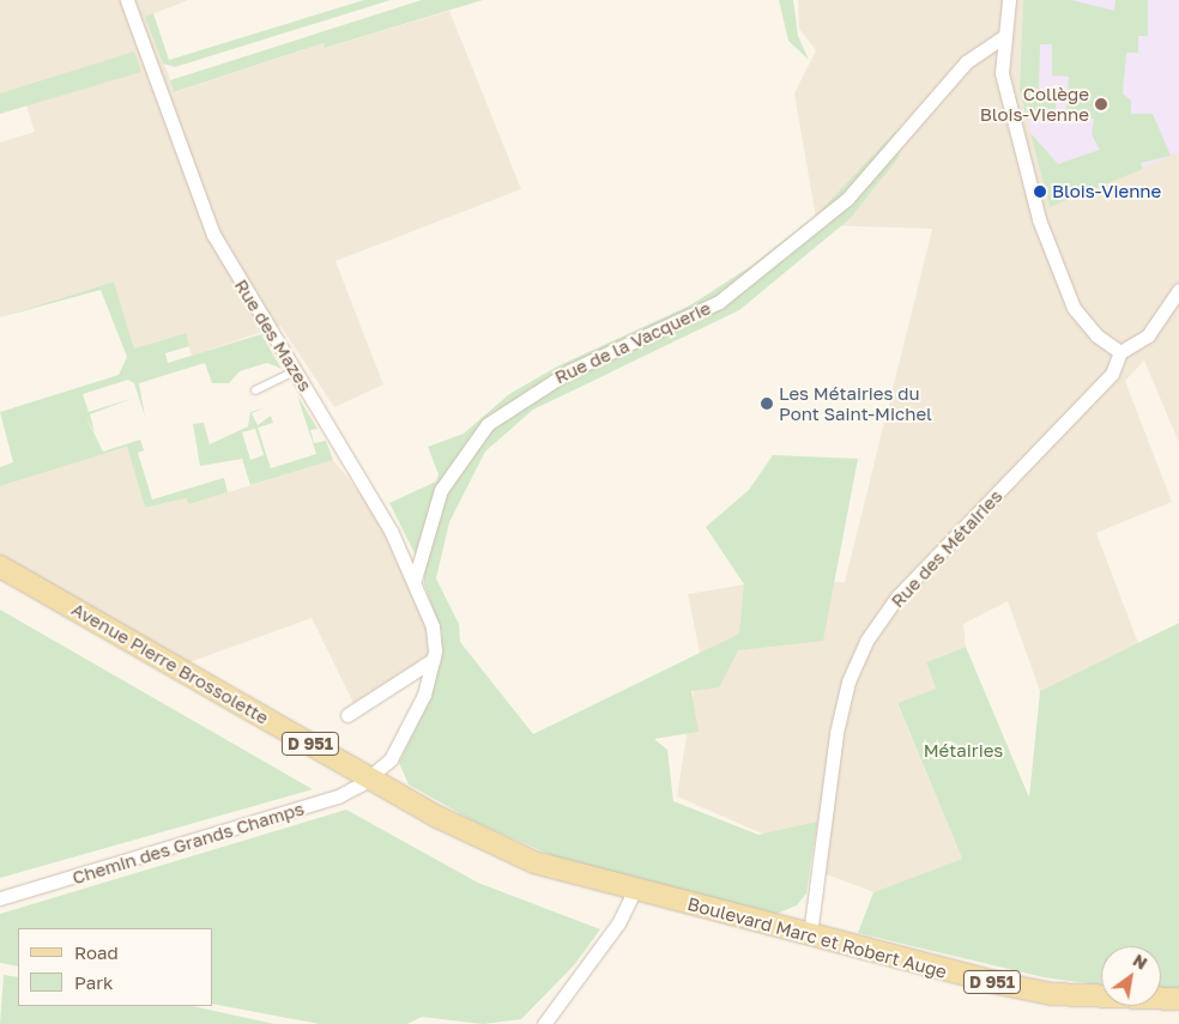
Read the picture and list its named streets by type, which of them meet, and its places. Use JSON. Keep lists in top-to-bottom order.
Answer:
{
  "streets": {
    "main road": ["Avenue Pierre Brossolette", "D 951", "Boulevard Marc et Robert Auge"],
    "street": [
      "Rue des Mazes",
      "Rue de la Vacquerie",
      "Rue des Métairies",
      "Chemin des Grands Champs"
    ]
  },
  "crossings": [
    ["Rue des Mazes", "Rue de la Vacquerie"],
    ["Rue des Mazes", "Avenue Pierre Brossolette"],
    ["Rue des Mazes", "Chemin des Grands Champs"],
    ["Rue des Métairies", "Boulevard Marc et Robert Auge"],
    ["Avenue Pierre Brossolette", "Chemin des Grands Champs"],
    ["Avenue Pierre Brossolette", "Boulevard Marc et Robert Auge"]
  ],
  "parks": ["Métairies"],
  "places": ["Collège Blois-Vienne", "Blois-Vienne", "Les Métairies du Pont Saint-Michel"],
  "legend": ["Road", "Park"],
  "north": "top right"
}
